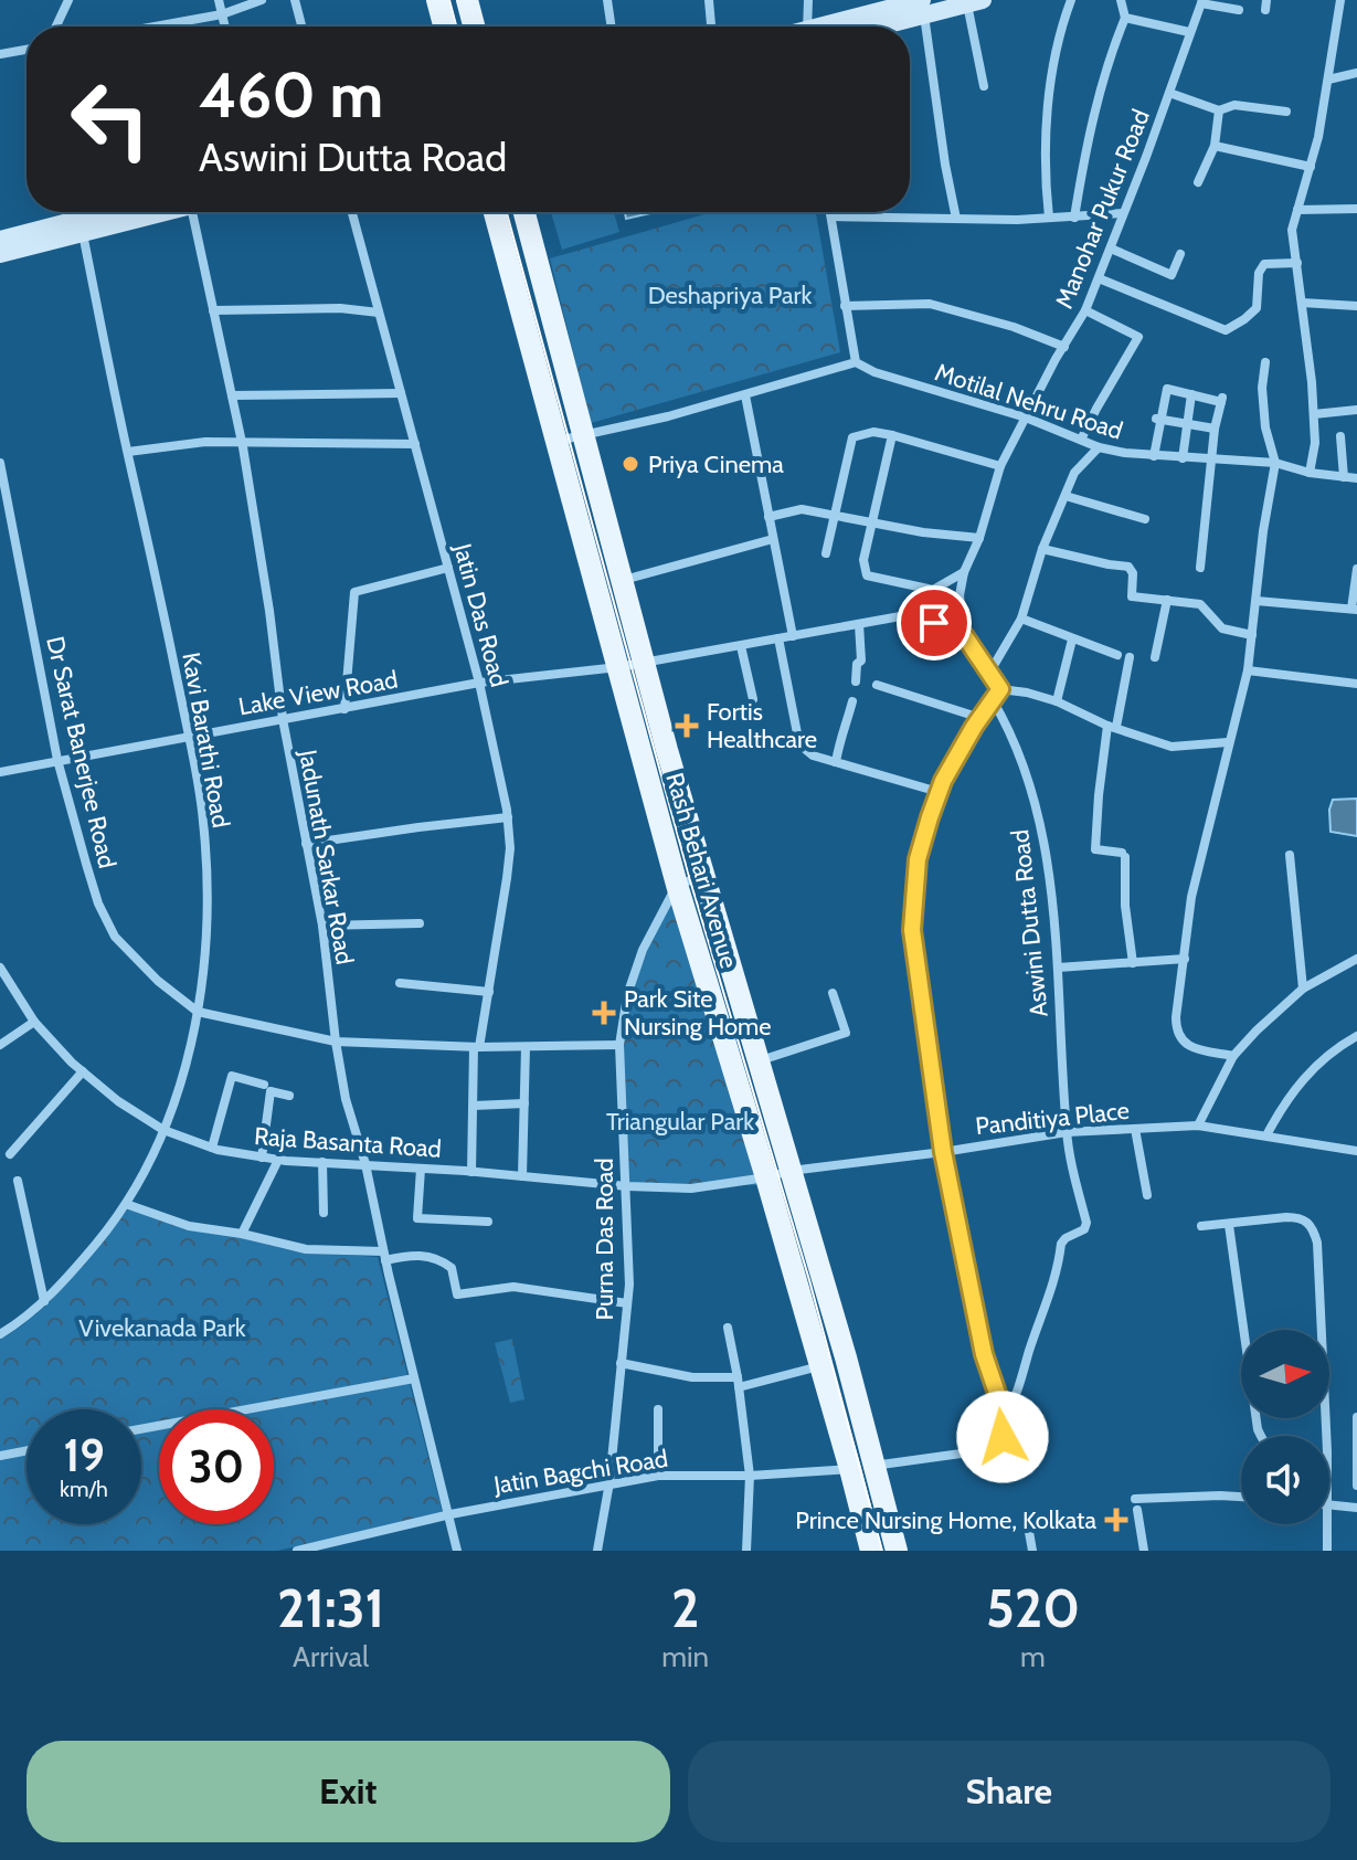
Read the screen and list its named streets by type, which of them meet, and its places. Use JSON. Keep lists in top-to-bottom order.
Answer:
{
  "streets": {
    "main road": ["Rash Behari Avenue"],
    "street": [
      "Manohar Pukur Road",
      "Motilal Nehru Road",
      "Jatin Das Road",
      "Lake View Road",
      "Kavi Barathi Road",
      "Dr Sarat Banerjee Road",
      "Jadunath Sarkar Road",
      "Aswini Dutta Road",
      "Panditiya Place",
      "Raja Basanta Road",
      "Purna Das Road",
      "Jatin Bagchi Road"
    ]
  },
  "crossings": [
    ["Manohar Pukur Road", "Motilal Nehru Road"],
    ["Jatin Das Road", "Lake View Road"],
    ["Jatin Das Road", "Raja Basanta Road"],
    ["Lake View Road", "Kavi Barathi Road"],
    ["Lake View Road", "Dr Sarat Banerjee Road"],
    ["Lake View Road", "Jadunath Sarkar Road"],
    ["Lake View Road", "Rash Behari Avenue"],
    ["Kavi Barathi Road", "Dr Sarat Banerjee Road"],
    ["Kavi Barathi Road", "Raja Basanta Road"],
    ["Jadunath Sarkar Road", "Raja Basanta Road"],
    ["Jadunath Sarkar Road", "Jatin Bagchi Road"],
    ["Rash Behari Avenue", "Panditiya Place"],
    ["Rash Behari Avenue", "Raja Basanta Road"],
    ["Rash Behari Avenue", "Purna Das Road"],
    ["Rash Behari Avenue", "Jatin Bagchi Road"],
    ["Aswini Dutta Road", "Panditiya Place"],
    ["Aswini Dutta Road", "Jatin Bagchi Road"],
    ["Panditiya Place", "Raja Basanta Road"],
    ["Raja Basanta Road", "Purna Das Road"],
    ["Purna Das Road", "Jatin Bagchi Road"]
  ],
  "parks": ["Deshapriya Park", "Triangular Park", "Vivekanada Park"],
  "places": {
    "other": ["Priya Cinema"],
    "health": ["Fortis Healthcare", "Park Site Nursing Home", "Prince Nursing Home, Kolkata"]
  },
  "north": "right",
  "page": {
    "turn": ["460 m", "Aswini Dutta Road"],
    "speed": "19 km/h",
    "limit": "30",
    "eta": [
      "21:31",
      "Arrival",
      "2",
      "min",
      "520",
      "m"
    ],
    "buttons": ["Exit", "Share"]
  }
}
